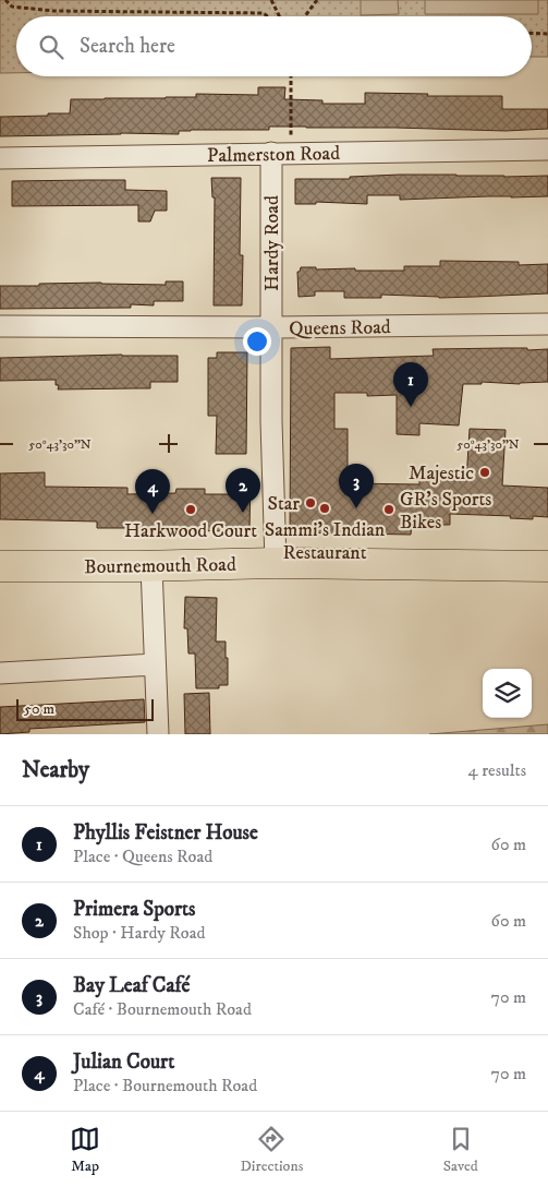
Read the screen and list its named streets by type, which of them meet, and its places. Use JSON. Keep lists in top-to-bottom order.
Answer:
{
  "streets": {
    "highway": ["Bournemouth Road"],
    "street": ["Palmerston Road", "Hardy Road", "Queens Road"]
  },
  "crossings": [
    ["Palmerston Road", "Hardy Road"],
    ["Hardy Road", "Queens Road"],
    ["Hardy Road", "Bournemouth Road"]
  ],
  "places": [
    "Majestic",
    "Star",
    "Sammi's Indian Restaurant",
    "Harkwood Court",
    "GR's Sports Bikes"
  ],
  "scale_bar": "50 m",
  "page": {
    "search": "Search here",
    "pins": [
      "1",
      "3",
      "2",
      "4"
    ],
    "scale": "50 m",
    "heading": ["Nearby", "4 results"],
    "list": [
      {
        "mark": "1",
        "name": "Phyllis Feistner House",
        "note": "Place · Queens Road",
        "value": "60 m"
      },
      {
        "mark": "2",
        "name": "Primera Sports",
        "note": "Shop · Hardy Road",
        "value": "60 m"
      },
      {
        "mark": "3",
        "name": "Bay Leaf Café",
        "note": "Café · Bournemouth Road",
        "value": "70 m"
      },
      {
        "mark": "4",
        "name": "Julian Court",
        "note": "Place · Bournemouth Road",
        "value": "70 m"
      }
    ],
    "nav": ["Map", "Directions", "Saved"]
  },
  "coordinates": ["50°43'30\"N"]
}
